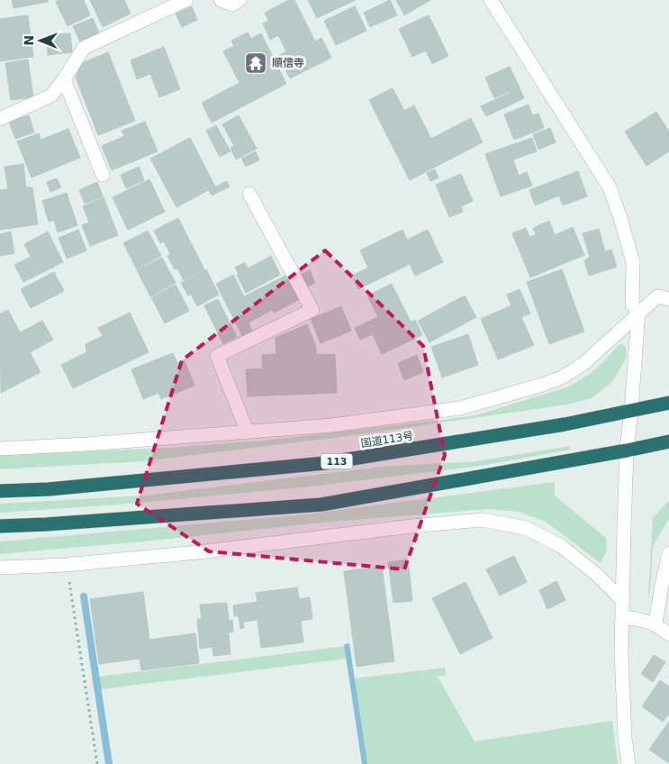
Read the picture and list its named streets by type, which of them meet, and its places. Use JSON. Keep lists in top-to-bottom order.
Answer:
{
  "streets": {
    "highway": ["国道113号", "113"]
  },
  "places": {
    "temple": ["順信寺"]
  },
  "north": "left"
}
